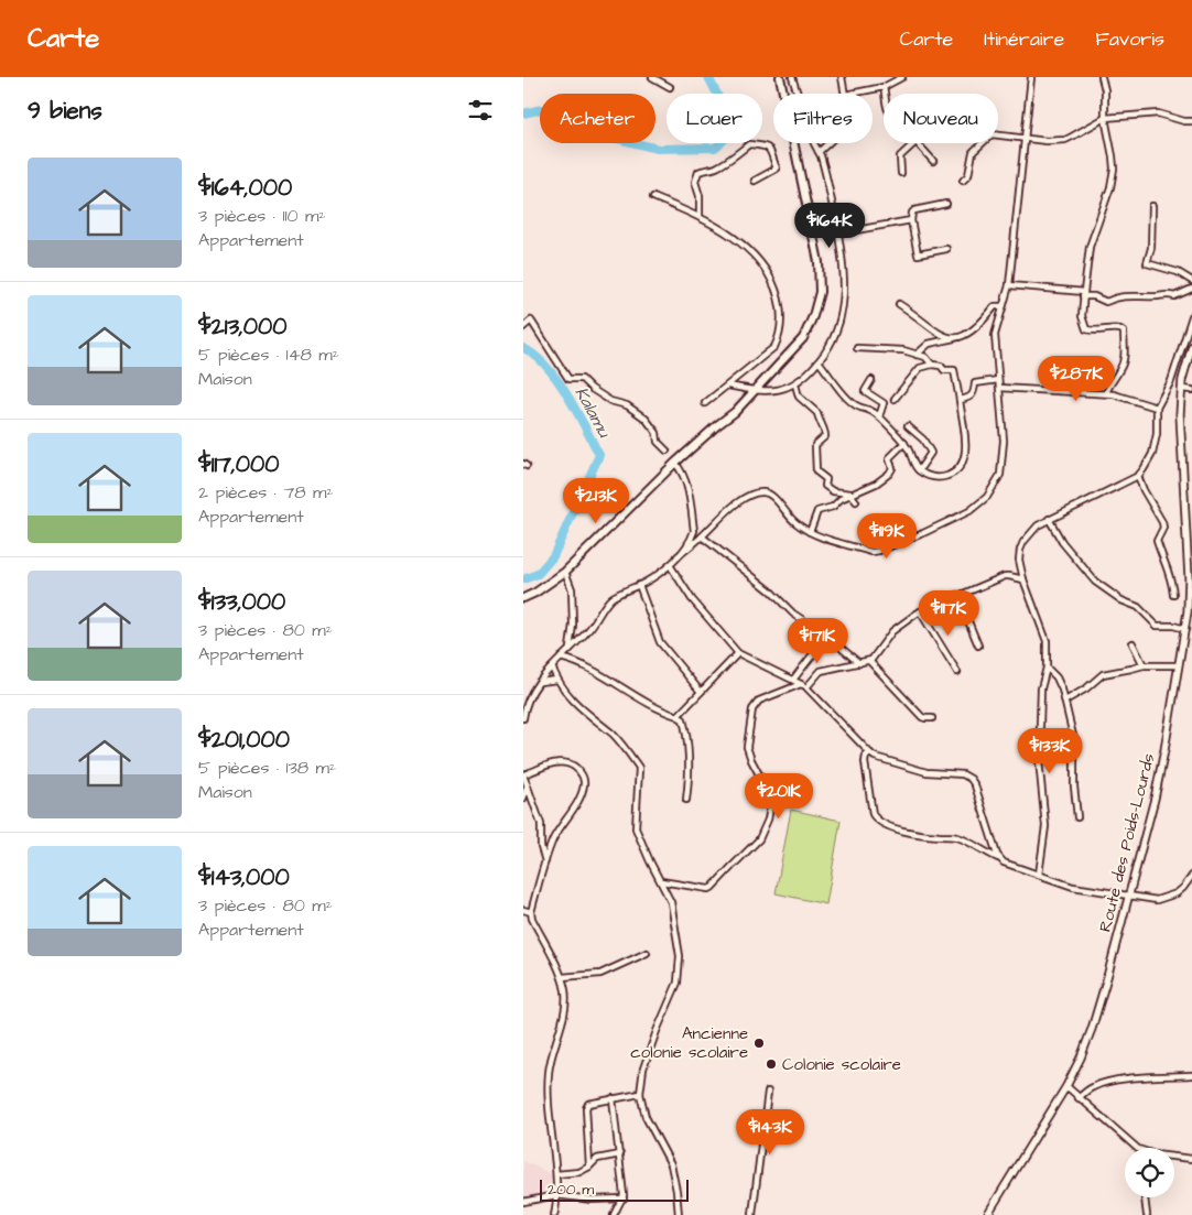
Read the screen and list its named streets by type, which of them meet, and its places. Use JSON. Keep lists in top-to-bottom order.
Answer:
{
  "streets": {
    "street": ["Route des Poids-Lourds"]
  },
  "water": ["Kalamu"],
  "places": ["Ancienne colonie scolaire", "Colonie scolaire"],
  "scale_bar": "200 m",
  "page": {
    "header": "Carte",
    "nav": ["Carte", "Itinéraire", "Favoris"],
    "heading": "9 biens",
    "chip": [
      "Acheter",
      "Louer",
      "Filtres",
      "Nouveau"
    ],
    "list": [
      {
        "name": "$164,000",
        "note": "3 pièces · 110 m² · Appartement"
      },
      {
        "name": "$213,000",
        "note": "5 pièces · 148 m² · Maison"
      },
      {
        "name": "$117,000",
        "note": "2 pièces · 78 m² · Appartement"
      },
      {
        "name": "$133,000",
        "note": "3 pièces · 80 m² · Appartement"
      },
      {
        "name": "$201,000",
        "note": "5 pièces · 138 m² · Maison"
      },
      {
        "name": "$143,000",
        "note": "3 pièces · 80 m² · Appartement"
      }
    ],
    "price": [
      "$164K",
      "$287K",
      "$213K",
      "$119K",
      "$117K",
      "$171K",
      "$133K",
      "$201K",
      "$143K"
    ],
    "scale": "200 m"
  }
}
